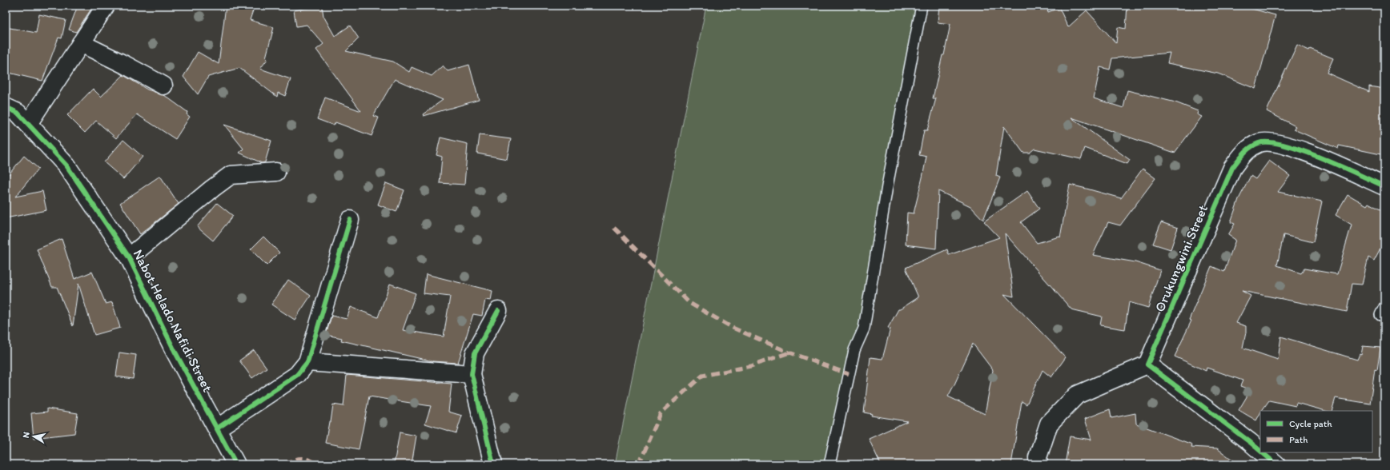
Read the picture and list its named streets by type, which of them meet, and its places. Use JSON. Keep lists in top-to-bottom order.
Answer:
{
  "streets": {
    "street": ["Orukungwini Street", "Nabot Helado Nafidi Street"]
  },
  "legend": ["Cycle path", "Path"],
  "north": "left"
}
